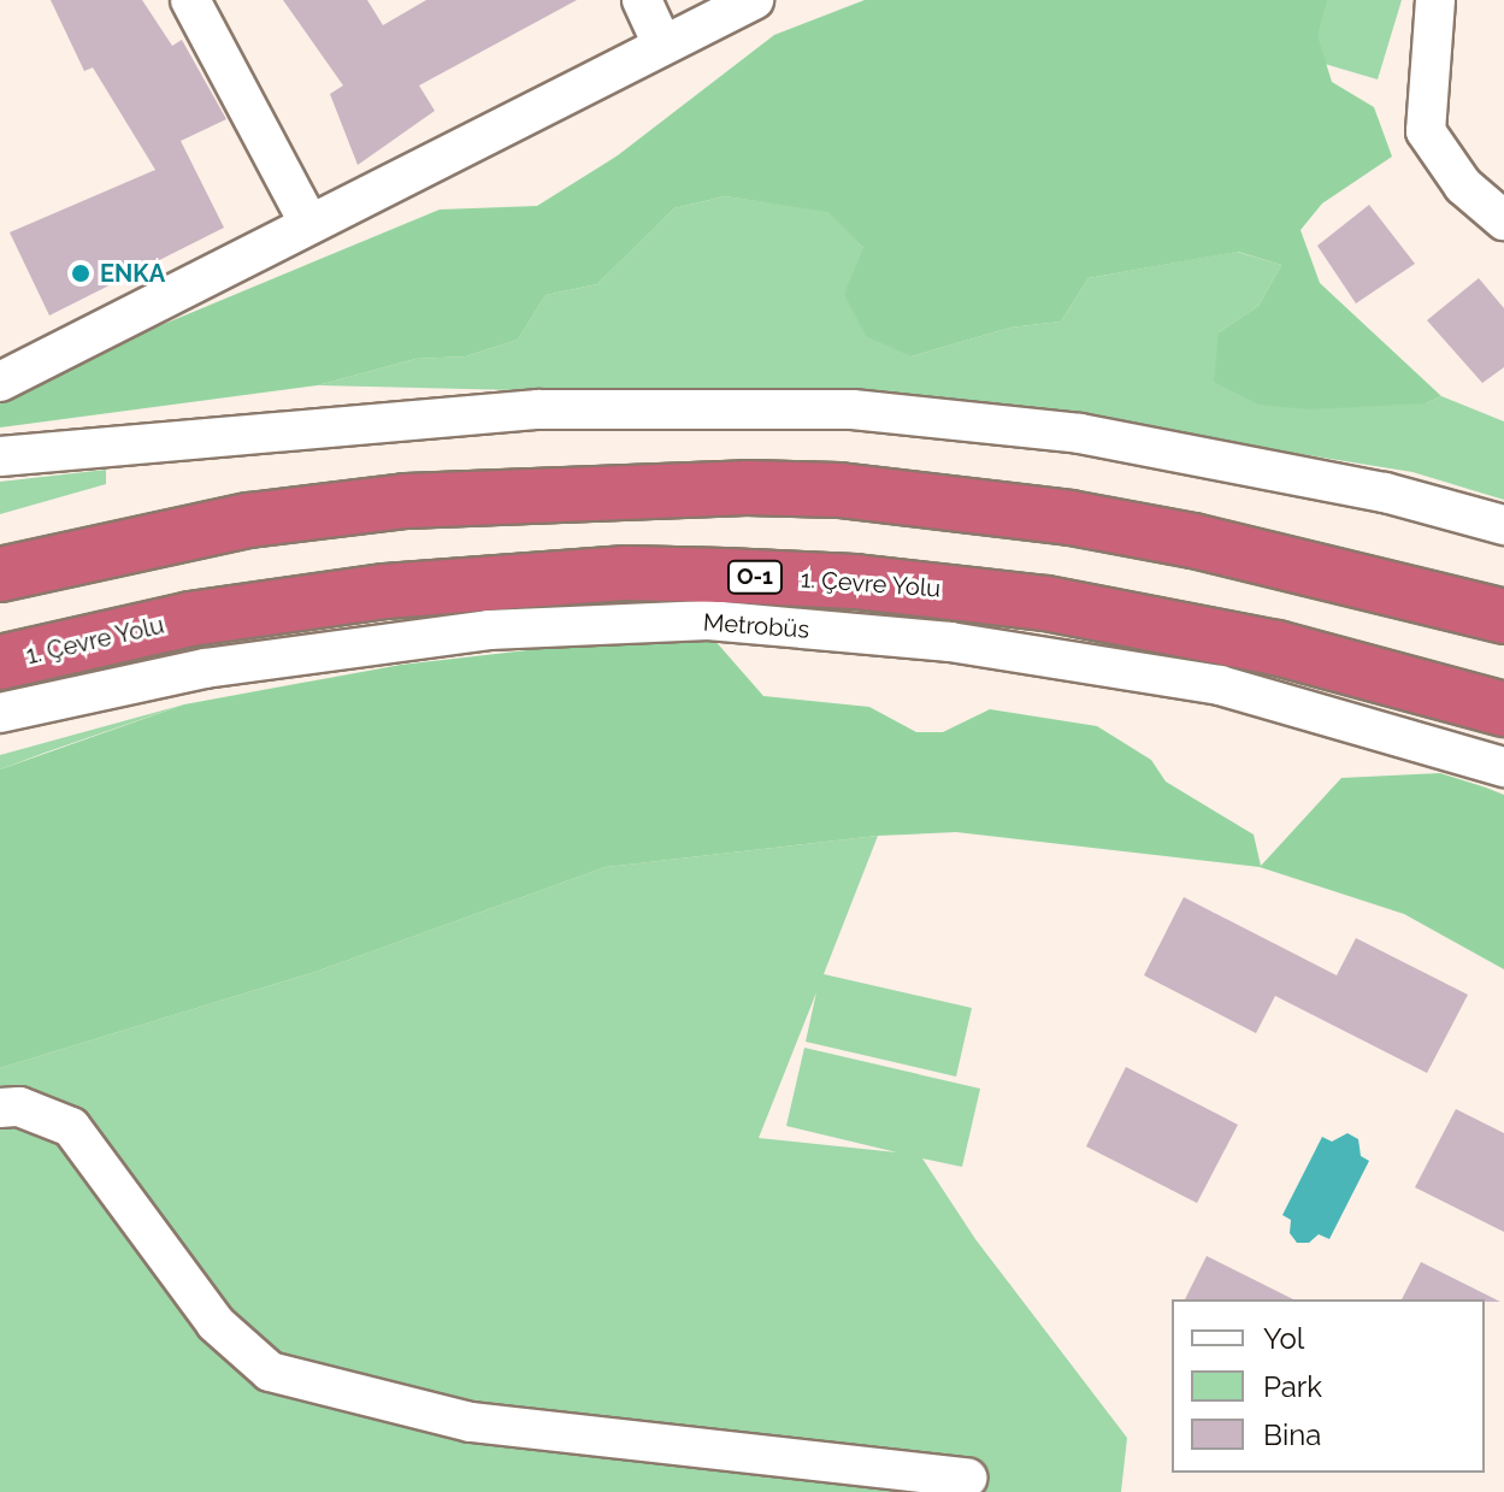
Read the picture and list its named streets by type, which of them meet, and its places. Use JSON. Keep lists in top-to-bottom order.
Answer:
{
  "streets": {
    "highway": ["O-1", "1. Çevre Yolu"],
    "street": ["Metrobüs"]
  },
  "places": ["ENKA"],
  "legend": ["Yol", "Park", "Bina"]
}
